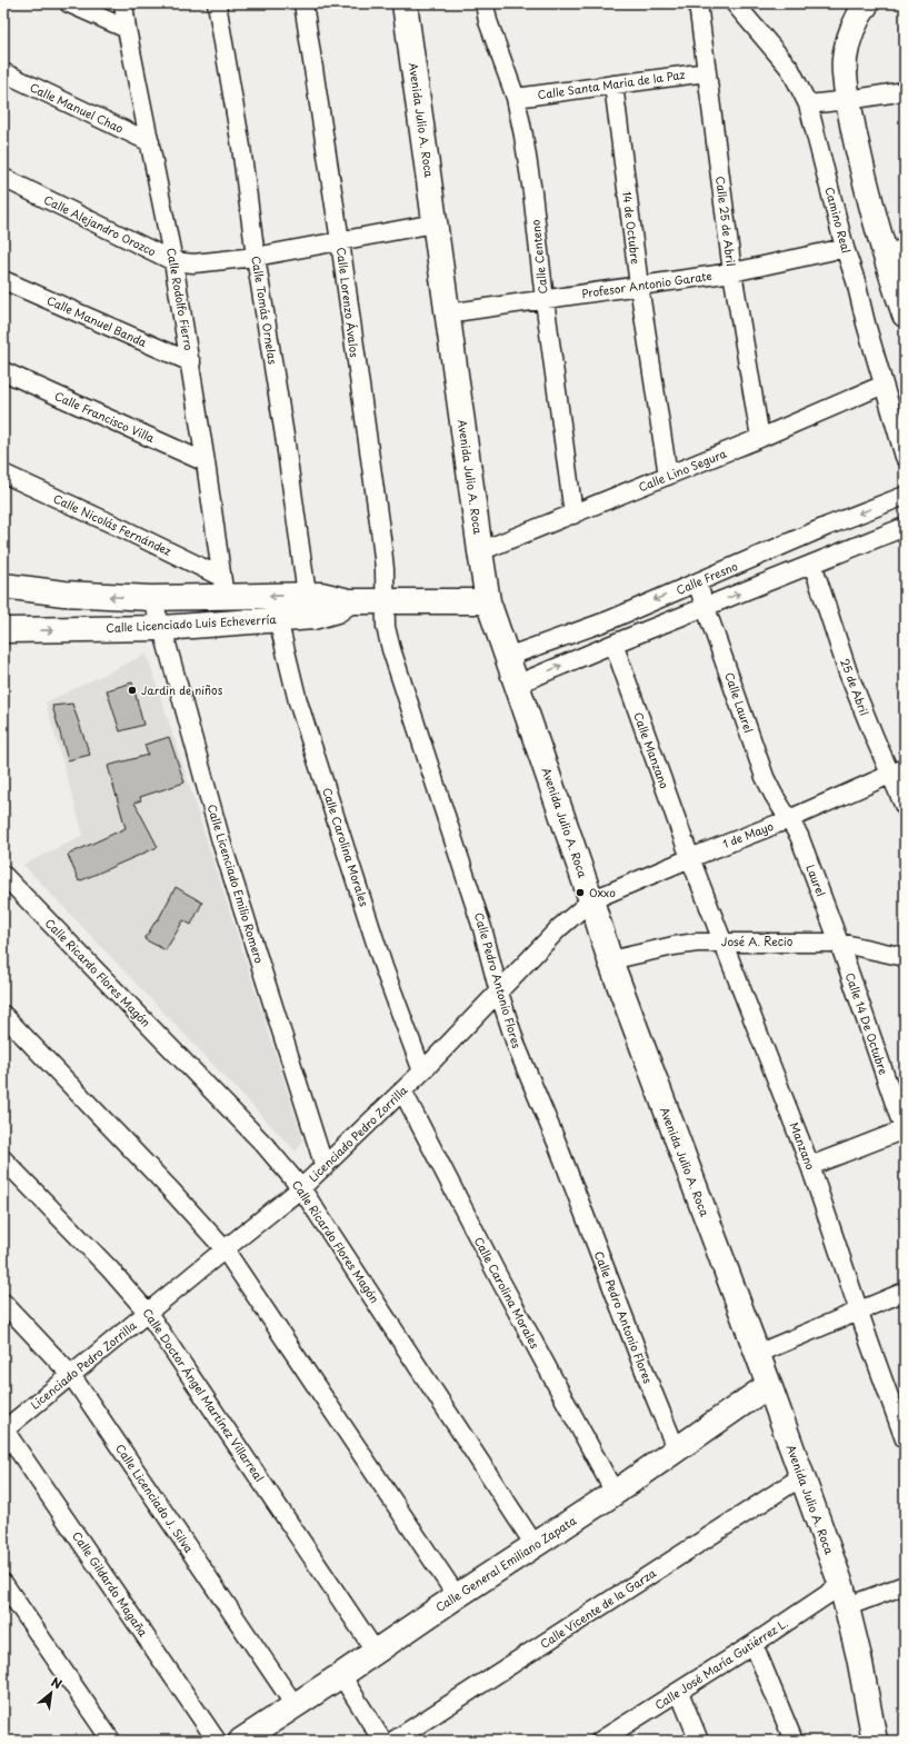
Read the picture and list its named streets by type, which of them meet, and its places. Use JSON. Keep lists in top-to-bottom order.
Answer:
{
  "streets": {
    "street": [
      "Calle Santa Maria de la Paz",
      "Calle Manuel Chao",
      "Avenida Julio A. Roca",
      "Camino Real",
      "Calle 25 de Abril",
      "Calle Alejandro Orozco",
      "14 de Octubre",
      "Calle Centeno",
      "Profesor Antonio Garate",
      "Calle Rodolfo Fierro",
      "Calle Lorenzo Ávalos",
      "Calle Tomás Ornelas",
      "Calle Manuel Banda",
      "Calle Francisco Villa",
      "Calle Lino Segura",
      "Calle Nicolás Fernández",
      "Calle Fresno",
      "Calle Licenciado Luis Echeverría",
      "25 de Abril",
      "Calle Laurel",
      "Calle Manzano",
      "1 de Mayo",
      "Calle Carolina Morales",
      "Laurel",
      "Calle Licenciado Emilio Romero",
      "José A. Recio",
      "Calle Ricardo Flores Magón",
      "Calle Pedro Antonio Flores",
      "Calle 14 De Octubre",
      "Licenciado Pedro Zorrilla",
      "Manzano",
      "Calle Doctor Ángel Martínez Villarreal",
      "Calle Licenciado J. Silva",
      "Calle General Emiliano Zapata",
      "Calle Gildardo Magaña",
      "Calle Vicente de la Garza",
      "Calle José María Gutiérrez L."
    ]
  },
  "crossings": [
    ["Calle Santa Maria de la Paz", "Calle 25 de Abril"],
    ["Calle Santa Maria de la Paz", "14 de Octubre"],
    ["Calle Santa Maria de la Paz", "Calle Centeno"],
    ["Calle Manuel Chao", "Calle Rodolfo Fierro"],
    ["Avenida Julio A. Roca", "Calle Alejandro Orozco"],
    ["Avenida Julio A. Roca", "Profesor Antonio Garate"],
    ["Avenida Julio A. Roca", "Calle Lino Segura"],
    ["Avenida Julio A. Roca", "Calle Fresno"],
    ["Avenida Julio A. Roca", "Calle Licenciado Luis Echeverría"],
    ["Avenida Julio A. Roca", "1 de Mayo"],
    ["Avenida Julio A. Roca", "José A. Recio"],
    ["Avenida Julio A. Roca", "Licenciado Pedro Zorrilla"],
    ["Avenida Julio A. Roca", "Calle General Emiliano Zapata"],
    ["Avenida Julio A. Roca", "Calle Vicente de la Garza"],
    ["Avenida Julio A. Roca", "Calle José María Gutiérrez L."],
    ["Camino Real", "Profesor Antonio Garate"],
    ["Camino Real", "Calle Lino Segura"],
    ["Calle 25 de Abril", "Profesor Antonio Garate"],
    ["Calle 25 de Abril", "Calle Lino Segura"],
    ["Calle Alejandro Orozco", "Calle Rodolfo Fierro"],
    ["Calle Alejandro Orozco", "Calle Lorenzo Ávalos"],
    ["Calle Alejandro Orozco", "Calle Tomás Ornelas"],
    ["14 de Octubre", "Profesor Antonio Garate"],
    ["14 de Octubre", "Calle Lino Segura"],
    ["Calle Centeno", "Profesor Antonio Garate"],
    ["Calle Centeno", "Calle Lino Segura"],
    ["Calle Rodolfo Fierro", "Calle Manuel Banda"],
    ["Calle Rodolfo Fierro", "Calle Francisco Villa"],
    ["Calle Rodolfo Fierro", "Calle Nicolás Fernández"],
    ["Calle Rodolfo Fierro", "Calle Licenciado Luis Echeverría"],
    ["Calle Lorenzo Ávalos", "Calle Licenciado Luis Echeverría"],
    ["Calle Lorenzo Ávalos", "Calle Pedro Antonio Flores"],
    ["Calle Tomás Ornelas", "Calle Licenciado Luis Echeverría"],
    ["Calle Nicolás Fernández", "Calle Licenciado Luis Echeverría"],
    ["Calle Fresno", "Calle Laurel"],
    ["Calle Licenciado Luis Echeverría", "Calle Carolina Morales"],
    ["Calle Licenciado Luis Echeverría", "Calle Licenciado Emilio Romero"],
    ["Calle Licenciado Luis Echeverría", "Calle Pedro Antonio Flores"],
    ["25 de Abril", "1 de Mayo"],
    ["Calle Laurel", "1 de Mayo"],
    ["Calle Laurel", "Laurel"],
    ["Calle Manzano", "1 de Mayo"],
    ["Calle Manzano", "Manzano"],
    ["1 de Mayo", "Laurel"],
    ["1 de Mayo", "Licenciado Pedro Zorrilla"],
    ["1 de Mayo", "Manzano"],
    ["Calle Carolina Morales", "Licenciado Pedro Zorrilla"],
    ["Calle Carolina Morales", "Calle General Emiliano Zapata"],
    ["Laurel", "José A. Recio"],
    ["Laurel", "Calle 14 De Octubre"],
    ["Calle Licenciado Emilio Romero", "Licenciado Pedro Zorrilla"],
    ["José A. Recio", "Calle 14 De Octubre"],
    ["José A. Recio", "Manzano"],
    ["Calle Ricardo Flores Magón", "Licenciado Pedro Zorrilla"],
    ["Calle Ricardo Flores Magón", "Calle General Emiliano Zapata"],
    ["Calle Pedro Antonio Flores", "Licenciado Pedro Zorrilla"],
    ["Calle Pedro Antonio Flores", "Calle General Emiliano Zapata"],
    ["Licenciado Pedro Zorrilla", "Calle Doctor Ángel Martínez Villarreal"],
    ["Licenciado Pedro Zorrilla", "Calle Licenciado J. Silva"],
    ["Licenciado Pedro Zorrilla", "Calle Gildardo Magaña"],
    ["Calle Doctor Ángel Martínez Villarreal", "Calle General Emiliano Zapata"],
    ["Calle Licenciado J. Silva", "Calle General Emiliano Zapata"]
  ],
  "places": ["Jardin de niños", "Oxxo"],
  "north": "top right"
}
